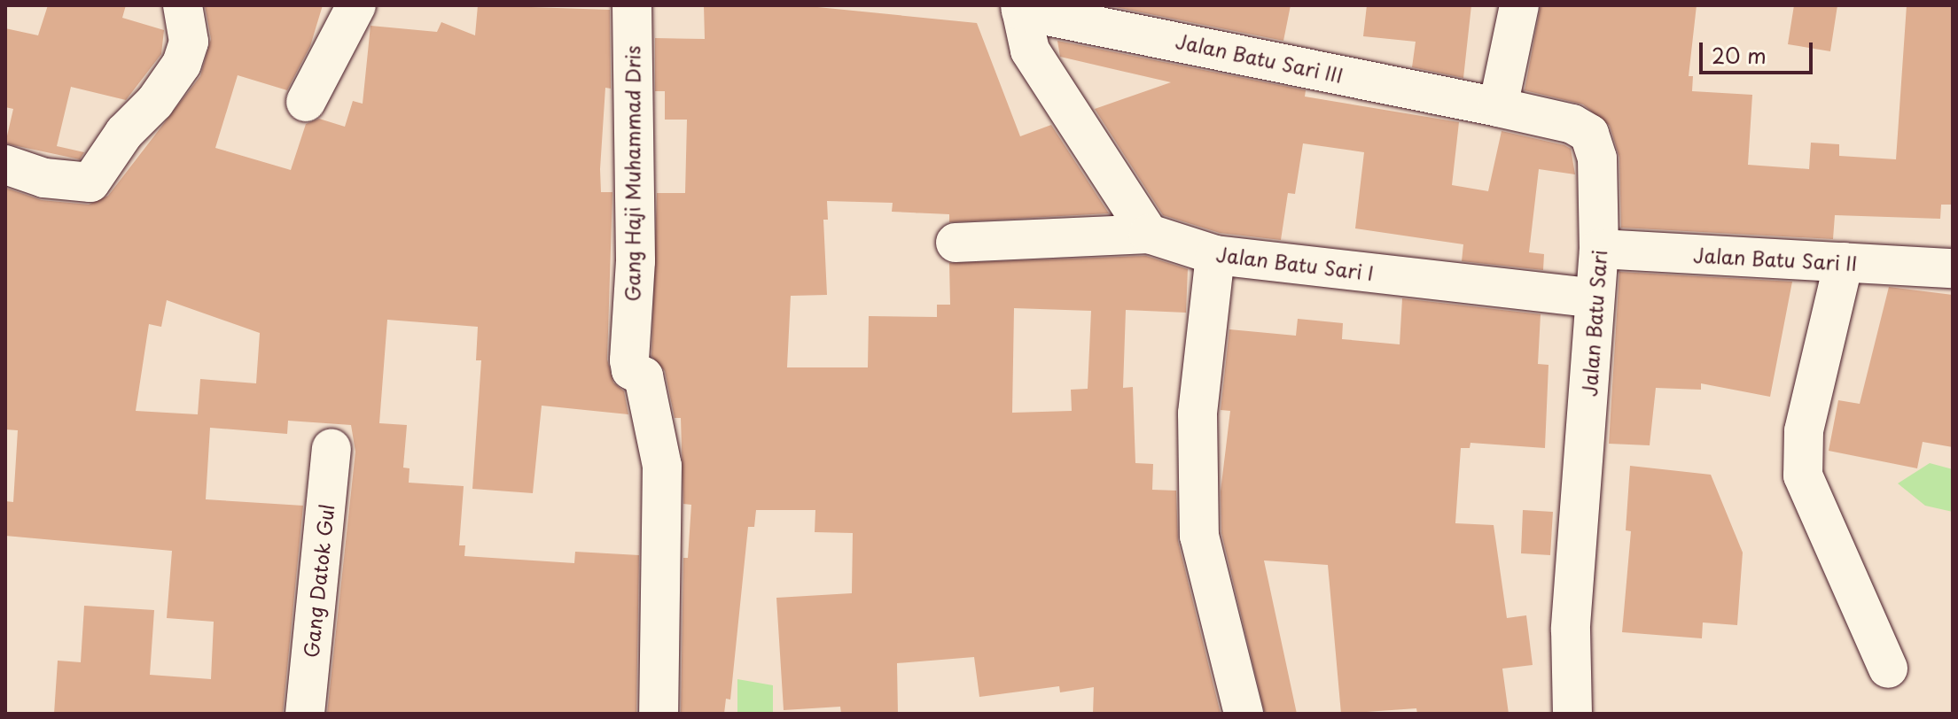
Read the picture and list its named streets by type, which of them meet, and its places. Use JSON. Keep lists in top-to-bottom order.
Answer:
{
  "streets": {
    "street": [
      "Jalan Batu Sari III",
      "Gang Haji Muhammad Dris",
      "Jalan Batu Sari II",
      "Jalan Batu Sari I",
      "Jalan Batu Sari",
      "Gang Datok Gul"
    ]
  },
  "crossings": [
    ["Jalan Batu Sari III", "Jalan Batu Sari"],
    ["Jalan Batu Sari II", "Jalan Batu Sari"],
    ["Jalan Batu Sari I", "Jalan Batu Sari"]
  ],
  "scale_bar": "20 m"
}
